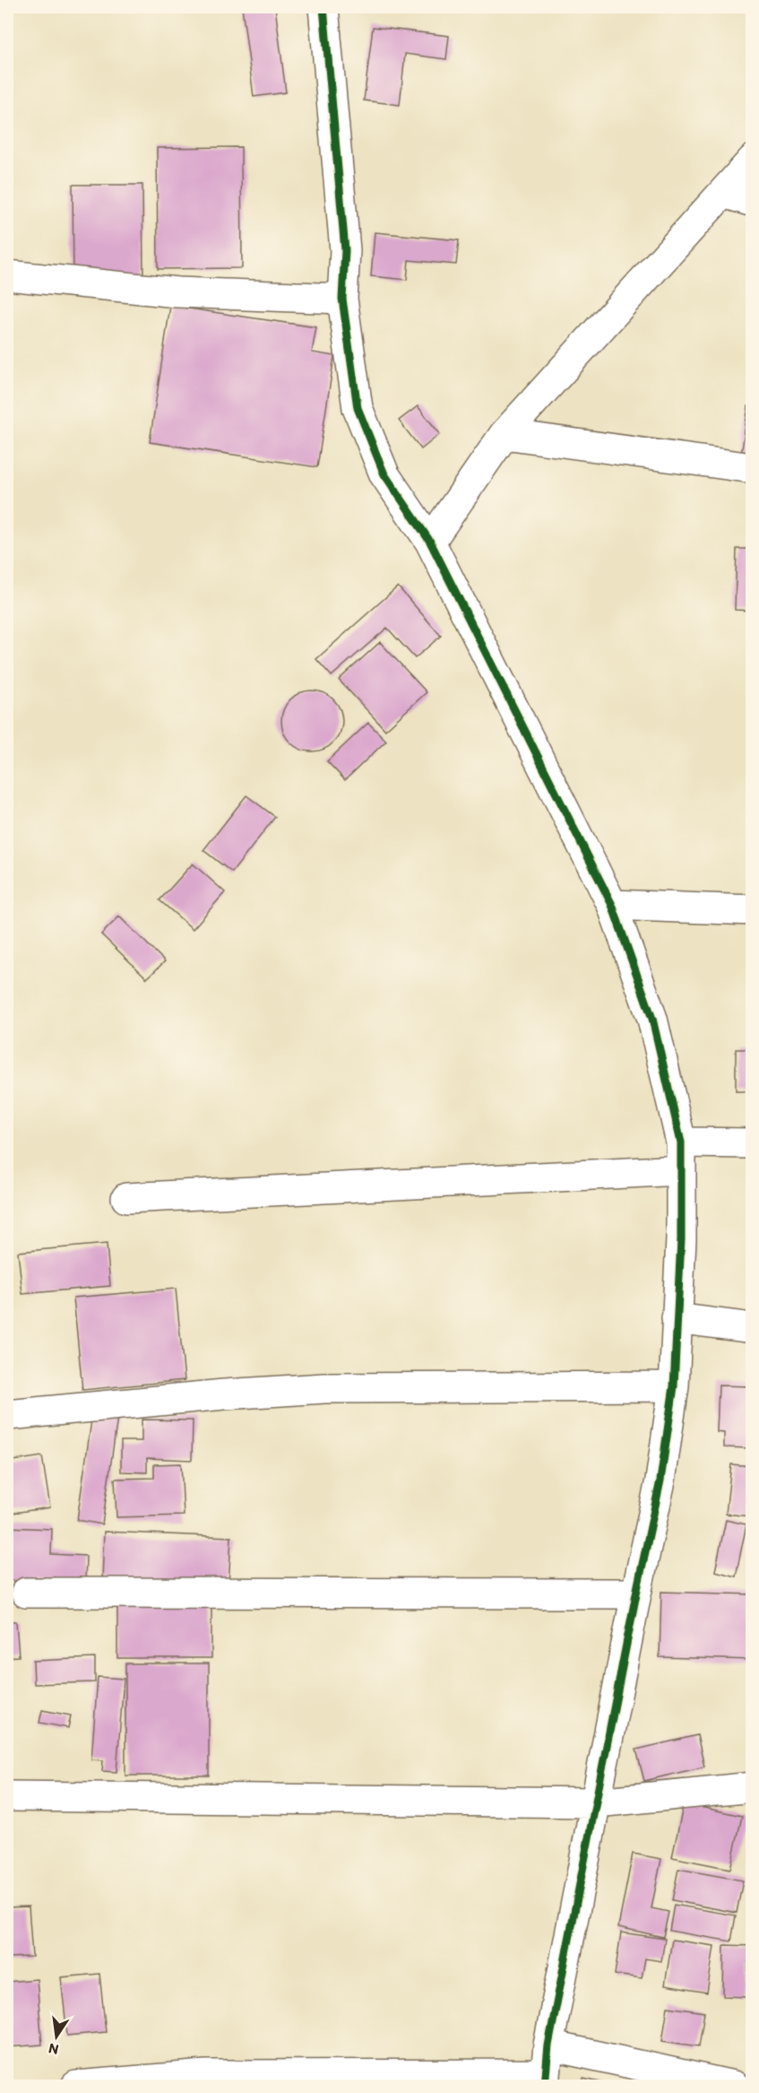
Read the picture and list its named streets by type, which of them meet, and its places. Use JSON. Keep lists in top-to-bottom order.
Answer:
{
  "north": "bottom"
}
